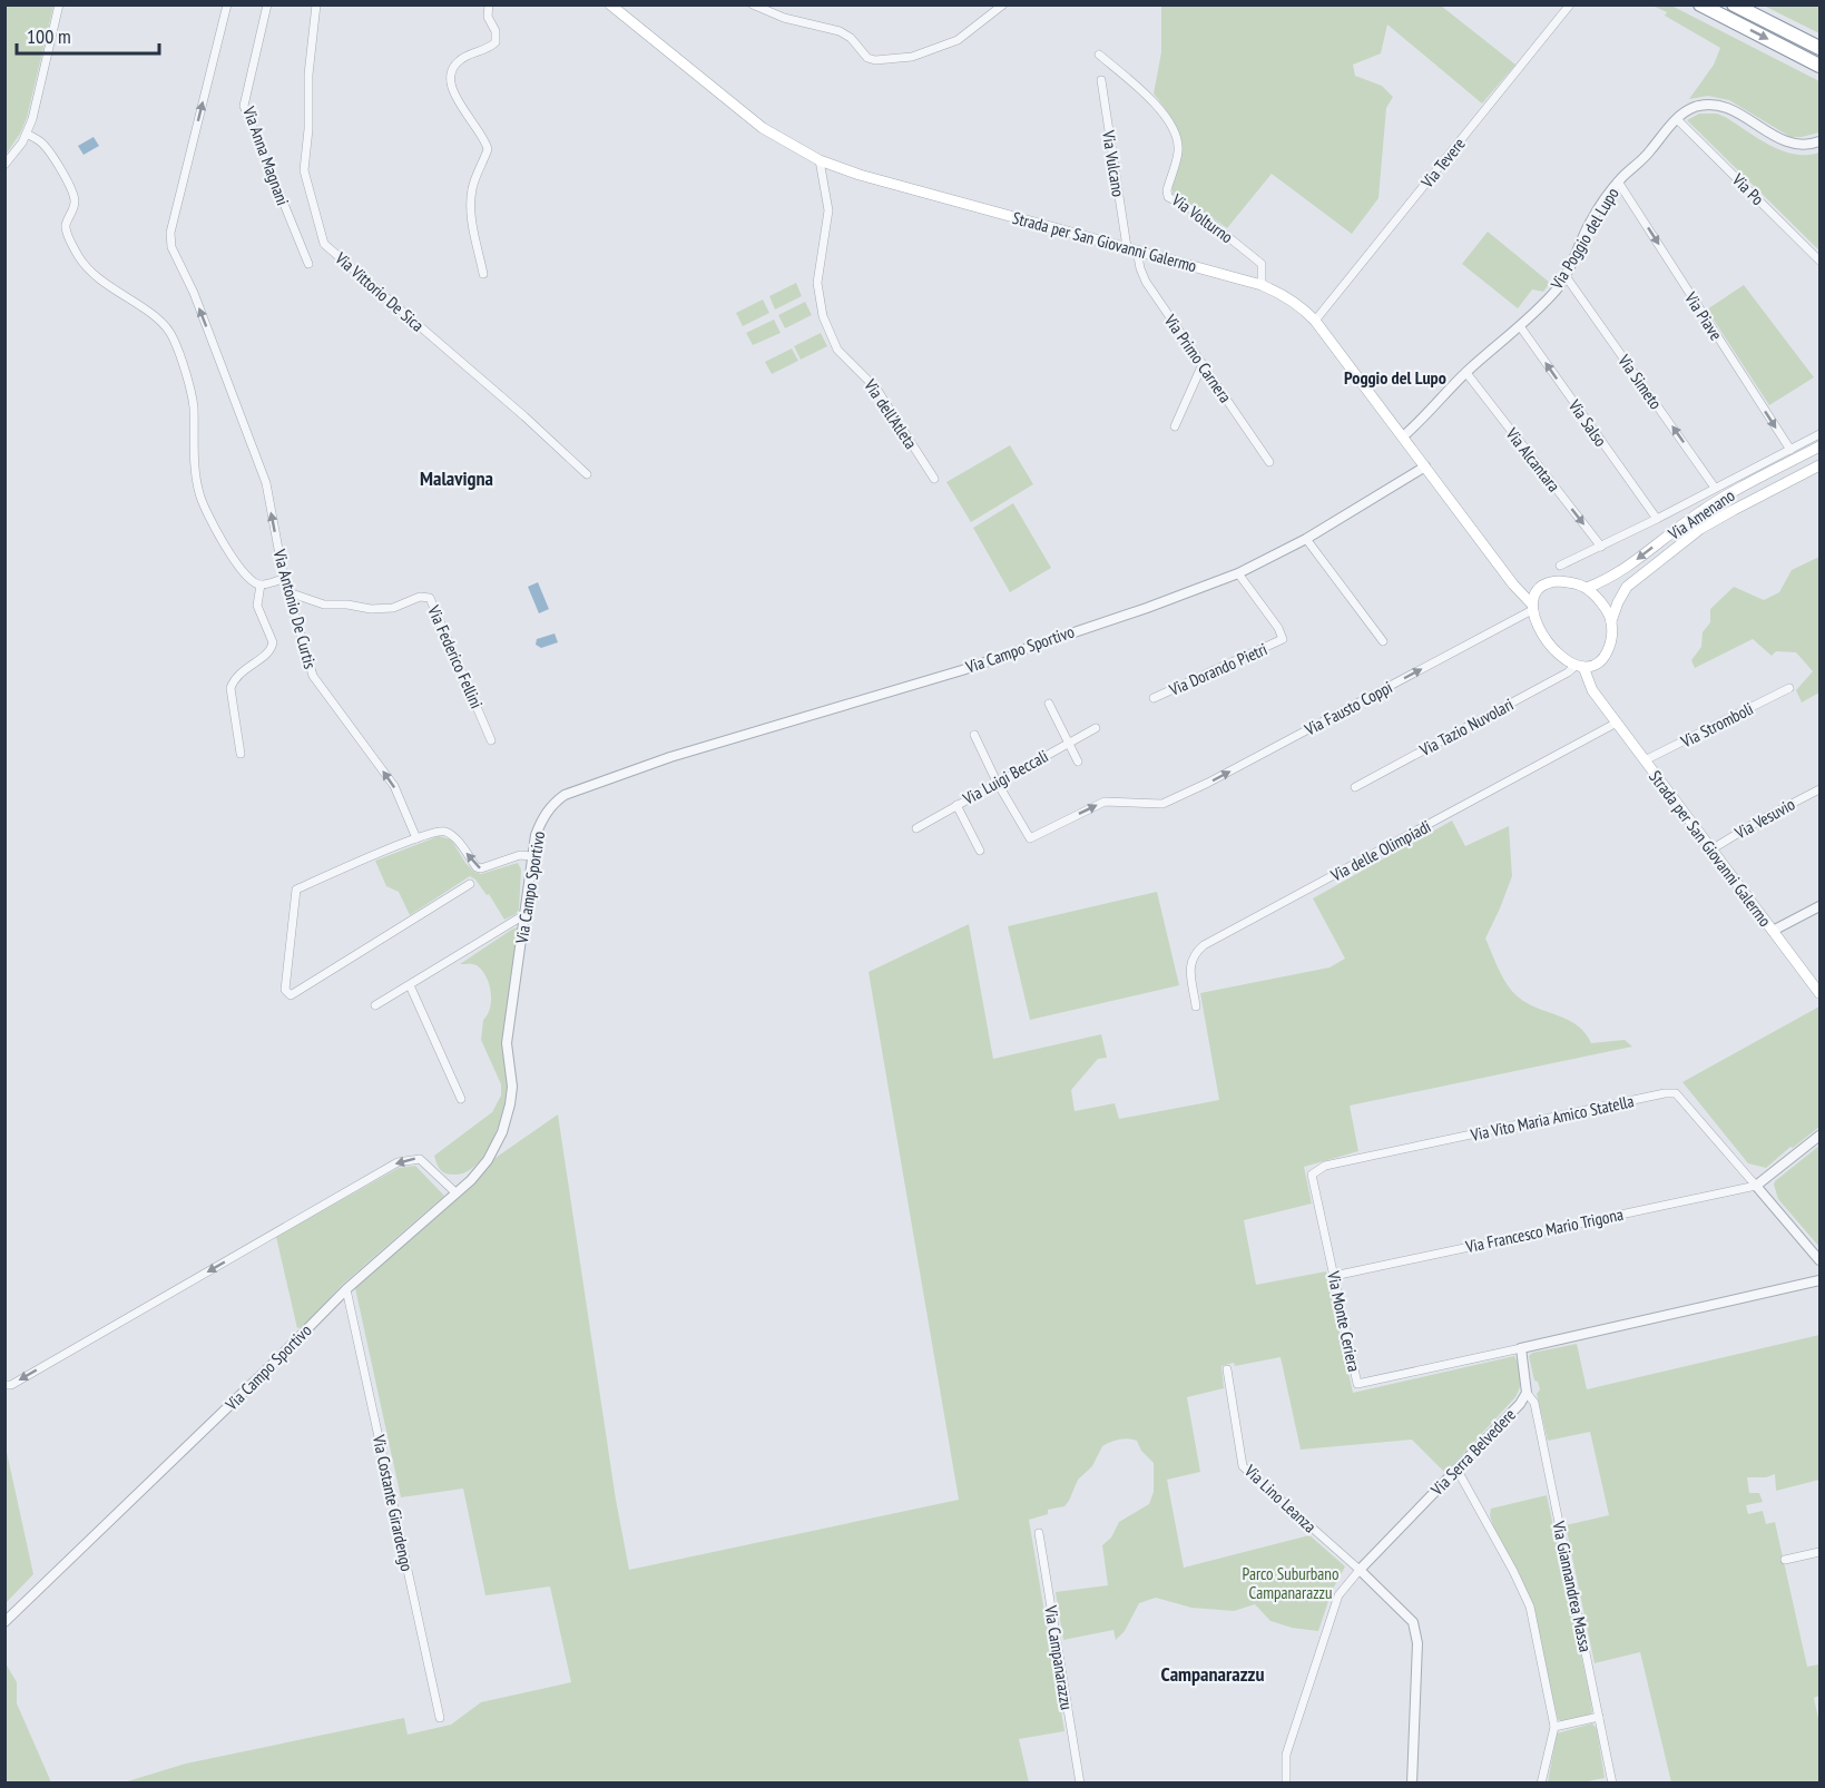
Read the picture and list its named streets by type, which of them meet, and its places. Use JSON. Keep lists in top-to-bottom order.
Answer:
{
  "streets": {
    "main road": ["Strada per San Giovanni Galermo", "Via Amenano"],
    "street": [
      "Via Anna Magnani",
      "Via Tevere",
      "Via Vulcano",
      "Via Po",
      "Via Volturno",
      "Via Poggio del Lupo",
      "Via Vittorio De Sica",
      "Via Piave",
      "Via Primo Carnera",
      "Via Simeto",
      "Via dell'Atleta",
      "Via Salso",
      "Via Alcantara",
      "Via Antonio De Curtis",
      "Via Campo Sportivo",
      "Via Federico Fellini",
      "Via Dorando Pietri",
      "Via Fausto Coppi",
      "Via Stromboli",
      "Via Tazio Nuvolari",
      "Via Luigi Beccali",
      "Via Vesuvio",
      "Via delle Olimpiadi",
      "Via Vito Maria Amico Statella",
      "Via Francesco Mario Trigona",
      "Via Monte Ceriera",
      "Via Serra Belvedere",
      "Via Lino Leanza",
      "Via Costante Girardengo",
      "Via Giannandrea Massa",
      "Via Campanarazzu"
    ]
  },
  "crossings": [
    ["Via Tevere", "Strada per San Giovanni Galermo"],
    ["Via Vulcano", "Strada per San Giovanni Galermo"],
    ["Via Vulcano", "Via Primo Carnera"],
    ["Via Po", "Via Poggio del Lupo"],
    ["Via Volturno", "Strada per San Giovanni Galermo"],
    ["Via Poggio del Lupo", "Strada per San Giovanni Galermo"],
    ["Via Poggio del Lupo", "Via Piave"],
    ["Via Poggio del Lupo", "Via Simeto"],
    ["Via Poggio del Lupo", "Via Salso"],
    ["Via Poggio del Lupo", "Via Alcantara"],
    ["Strada per San Giovanni Galermo", "Via Primo Carnera"],
    ["Strada per San Giovanni Galermo", "Via dell'Atleta"],
    ["Strada per San Giovanni Galermo", "Via Amenano"],
    ["Strada per San Giovanni Galermo", "Via Campo Sportivo"],
    ["Strada per San Giovanni Galermo", "Via Fausto Coppi"],
    ["Strada per San Giovanni Galermo", "Via Stromboli"],
    ["Strada per San Giovanni Galermo", "Via Tazio Nuvolari"],
    ["Strada per San Giovanni Galermo", "Via Vesuvio"],
    ["Strada per San Giovanni Galermo", "Via delle Olimpiadi"],
    ["Via Amenano", "Via Fausto Coppi"],
    ["Via Amenano", "Via Tazio Nuvolari"],
    ["Via Antonio De Curtis", "Via Federico Fellini"],
    ["Via Campo Sportivo", "Via Dorando Pietri"],
    ["Via Campo Sportivo", "Via Costante Girardengo"],
    ["Via Fausto Coppi", "Via Tazio Nuvolari"],
    ["Via Fausto Coppi", "Via Luigi Beccali"],
    ["Via Vito Maria Amico Statella", "Via Francesco Mario Trigona"],
    ["Via Vito Maria Amico Statella", "Via Monte Ceriera"],
    ["Via Francesco Mario Trigona", "Via Monte Ceriera"],
    ["Via Monte Ceriera", "Via Serra Belvedere"],
    ["Via Serra Belvedere", "Via Lino Leanza"],
    ["Via Serra Belvedere", "Via Giannandrea Massa"]
  ],
  "one_way": [
    "Via Piave",
    "Via Simeto",
    "Via Salso",
    "Via Alcantara",
    "Via Fausto Coppi"
  ],
  "districts": ["Poggio del Lupo", "Malavigna", "Campanarazzu"],
  "parks": ["Parco Suburbano Campanarazzu"],
  "scale_bar": "100 m"
}
